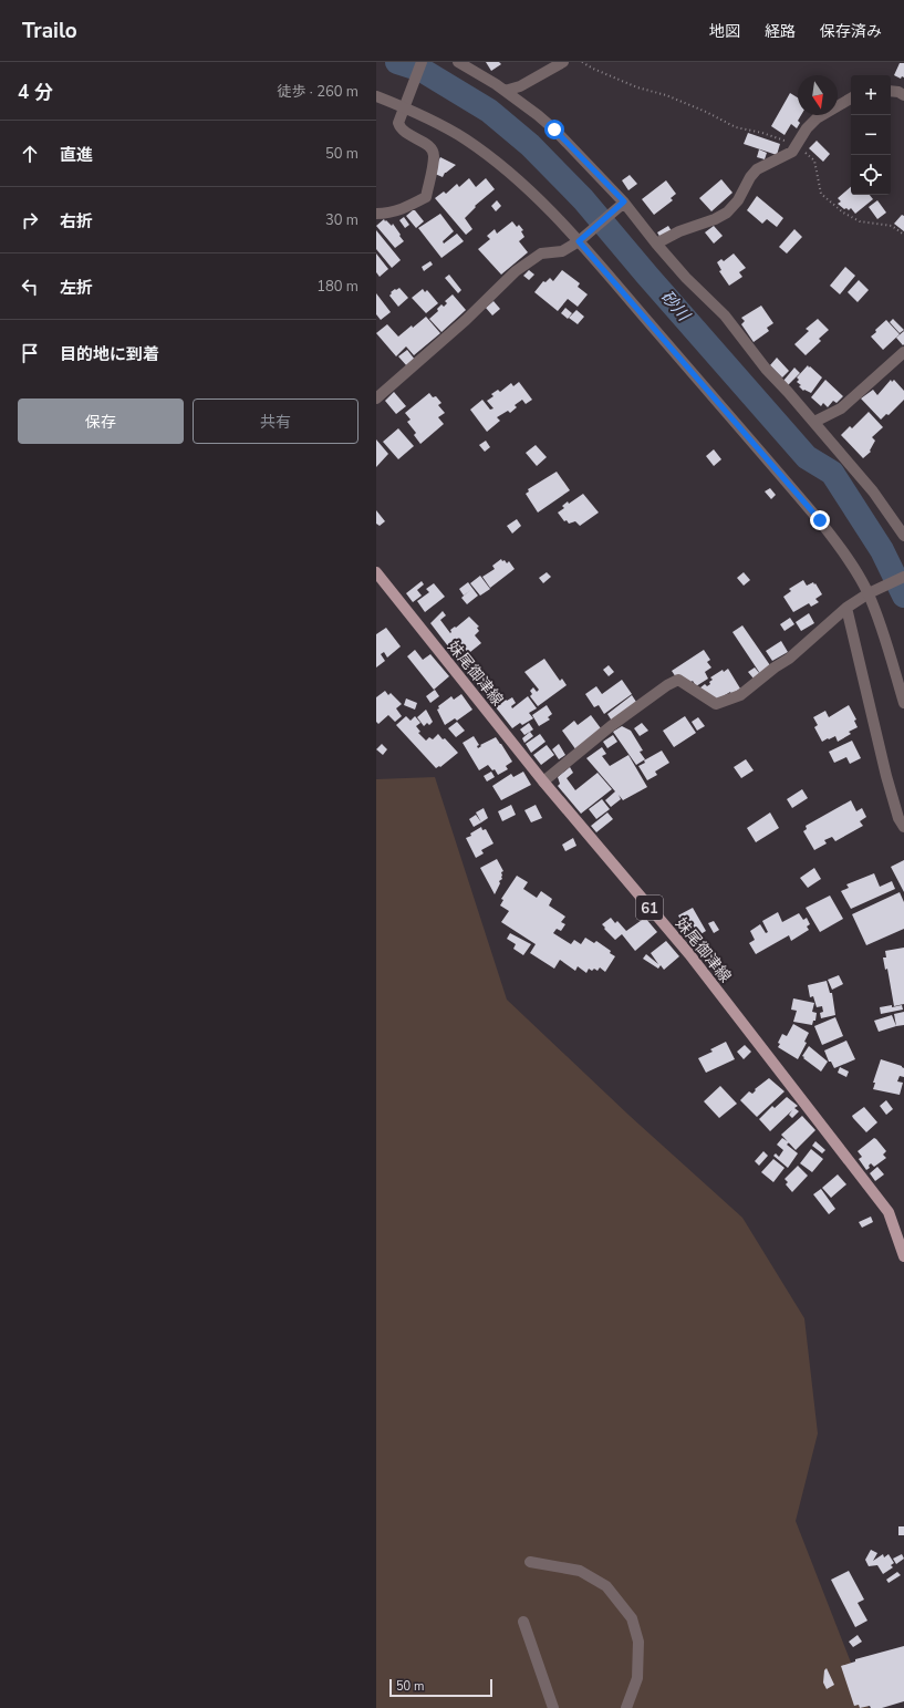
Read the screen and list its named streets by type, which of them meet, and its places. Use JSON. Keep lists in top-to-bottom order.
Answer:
{
  "streets": {
    "main road": ["妹尾御津線", "61"]
  },
  "water": ["砂川"],
  "scale_bar": "50 m",
  "north": "bottom",
  "page": {
    "header": "Trailo",
    "nav": ["地図", "経路", "保存済み"],
    "heading": ["4 分", "徒歩 · 260 m"],
    "map_buttons": ["+", "−"],
    "list": [
      ["直進", "50 m"],
      ["右折", "30 m"],
      ["左折", "180 m"],
      "目的地に到着"
    ],
    "buttons": ["保存", "共有"],
    "scale": "50 m"
  }
}
